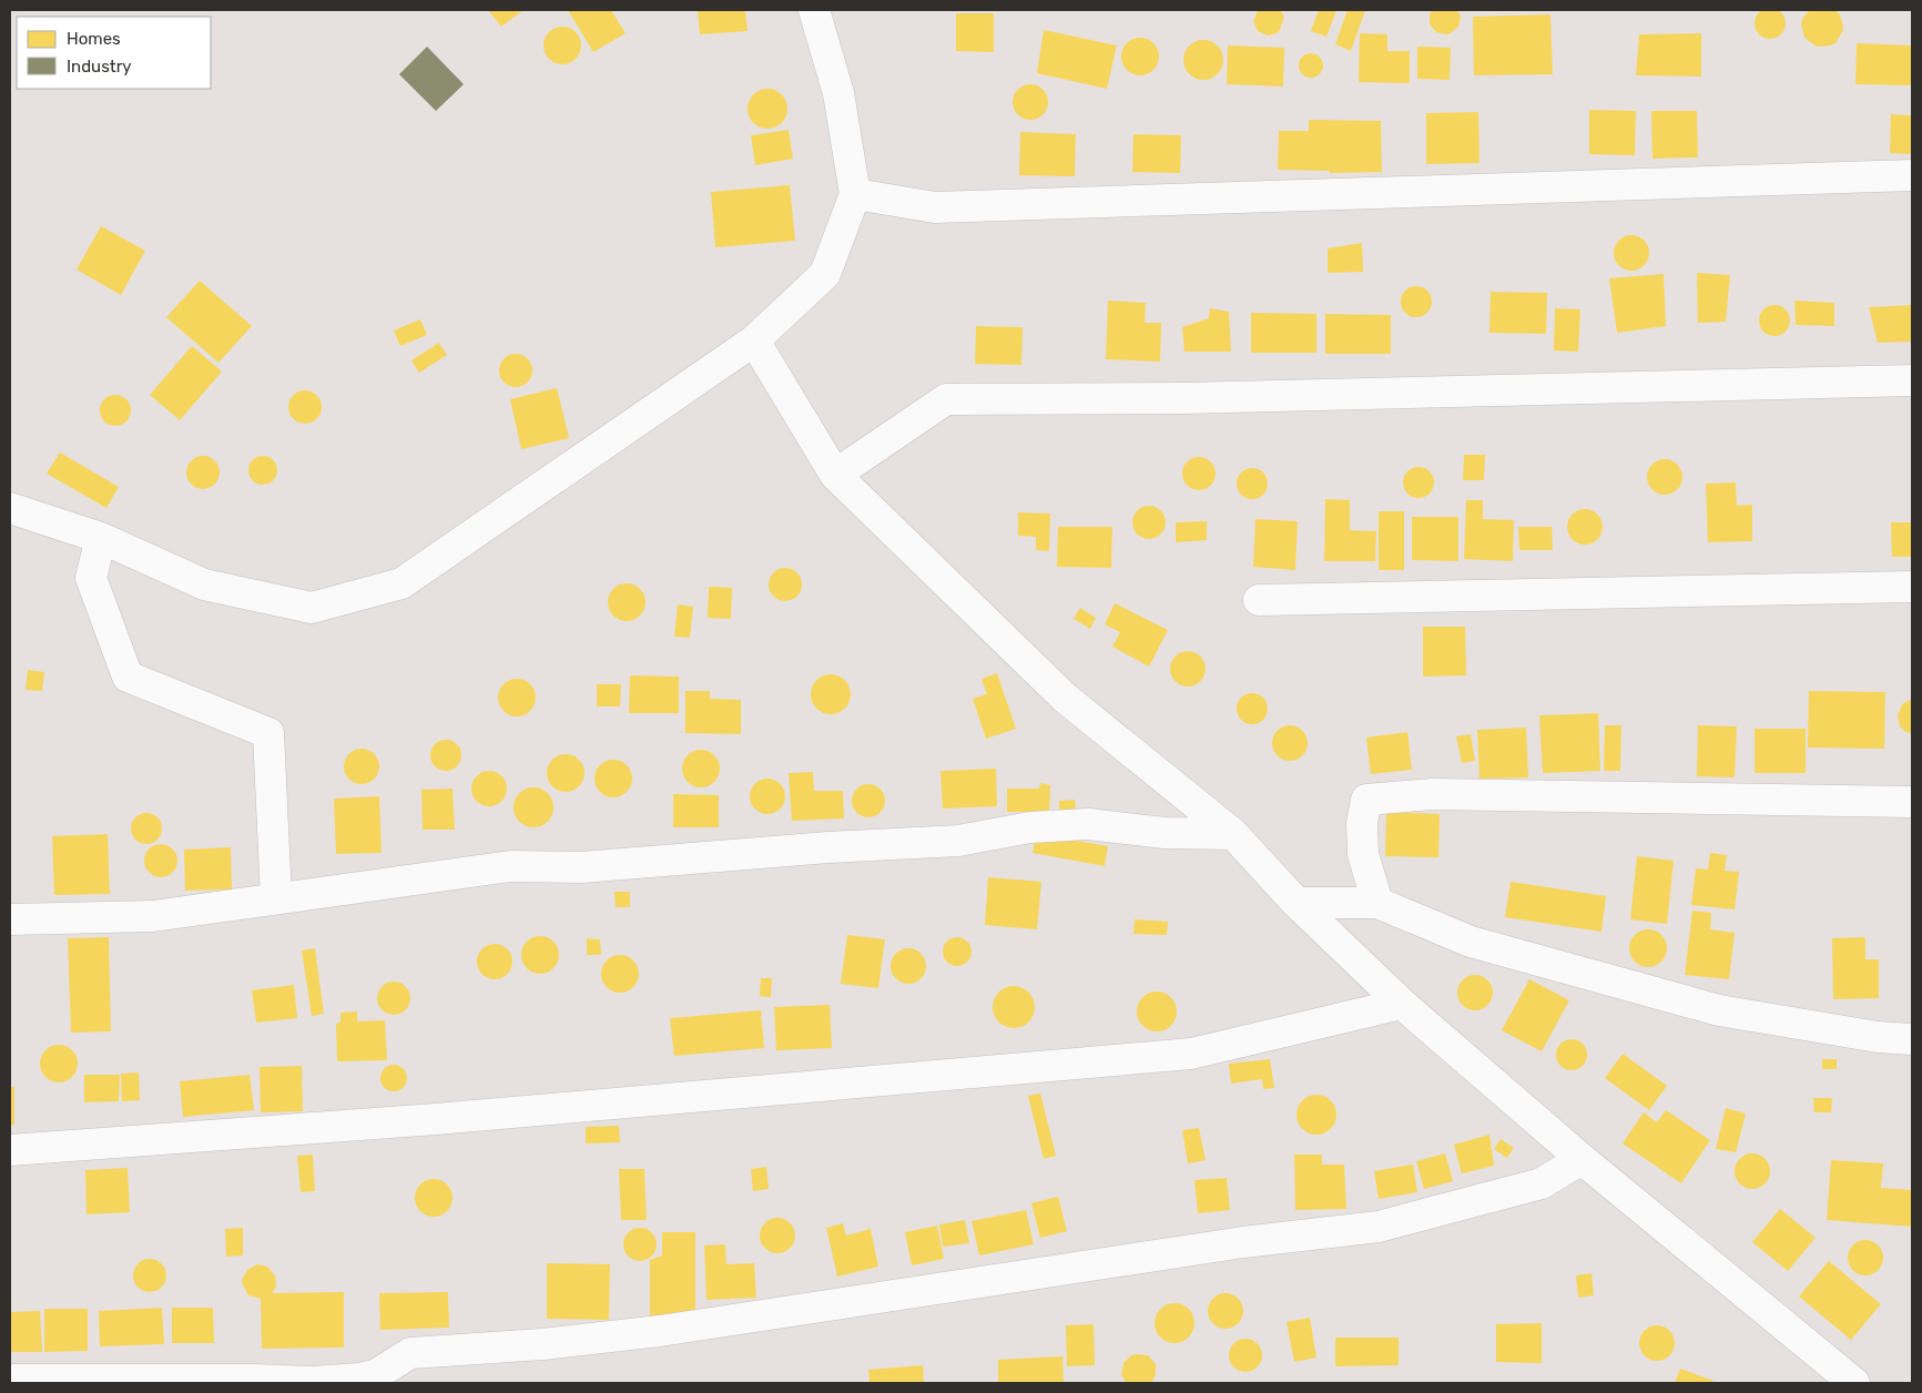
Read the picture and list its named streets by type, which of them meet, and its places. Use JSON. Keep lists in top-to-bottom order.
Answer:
{
  "legend": ["Homes", "Industry"]
}
